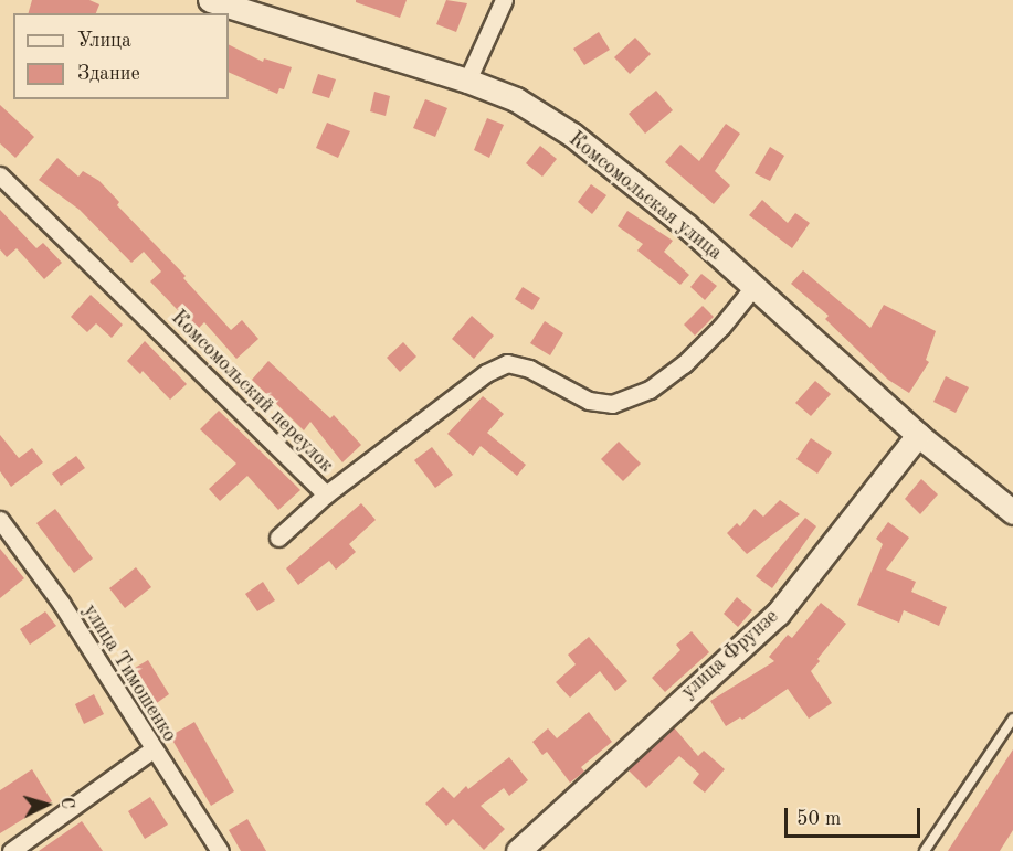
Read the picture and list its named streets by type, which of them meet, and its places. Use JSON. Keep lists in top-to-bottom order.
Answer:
{
  "streets": {
    "street": [
      "Комсомольская улица",
      "Комсомольский переулок",
      "улица Фрунзе",
      "улица Тимошенко"
    ]
  },
  "crossings": [
    ["Комсомольская улица", "Комсомольский переулок"],
    ["Комсомольская улица", "улица Фрунзе"]
  ],
  "legend": ["Улица", "Здание"],
  "scale_bar": "50 m",
  "north": "right"
}
